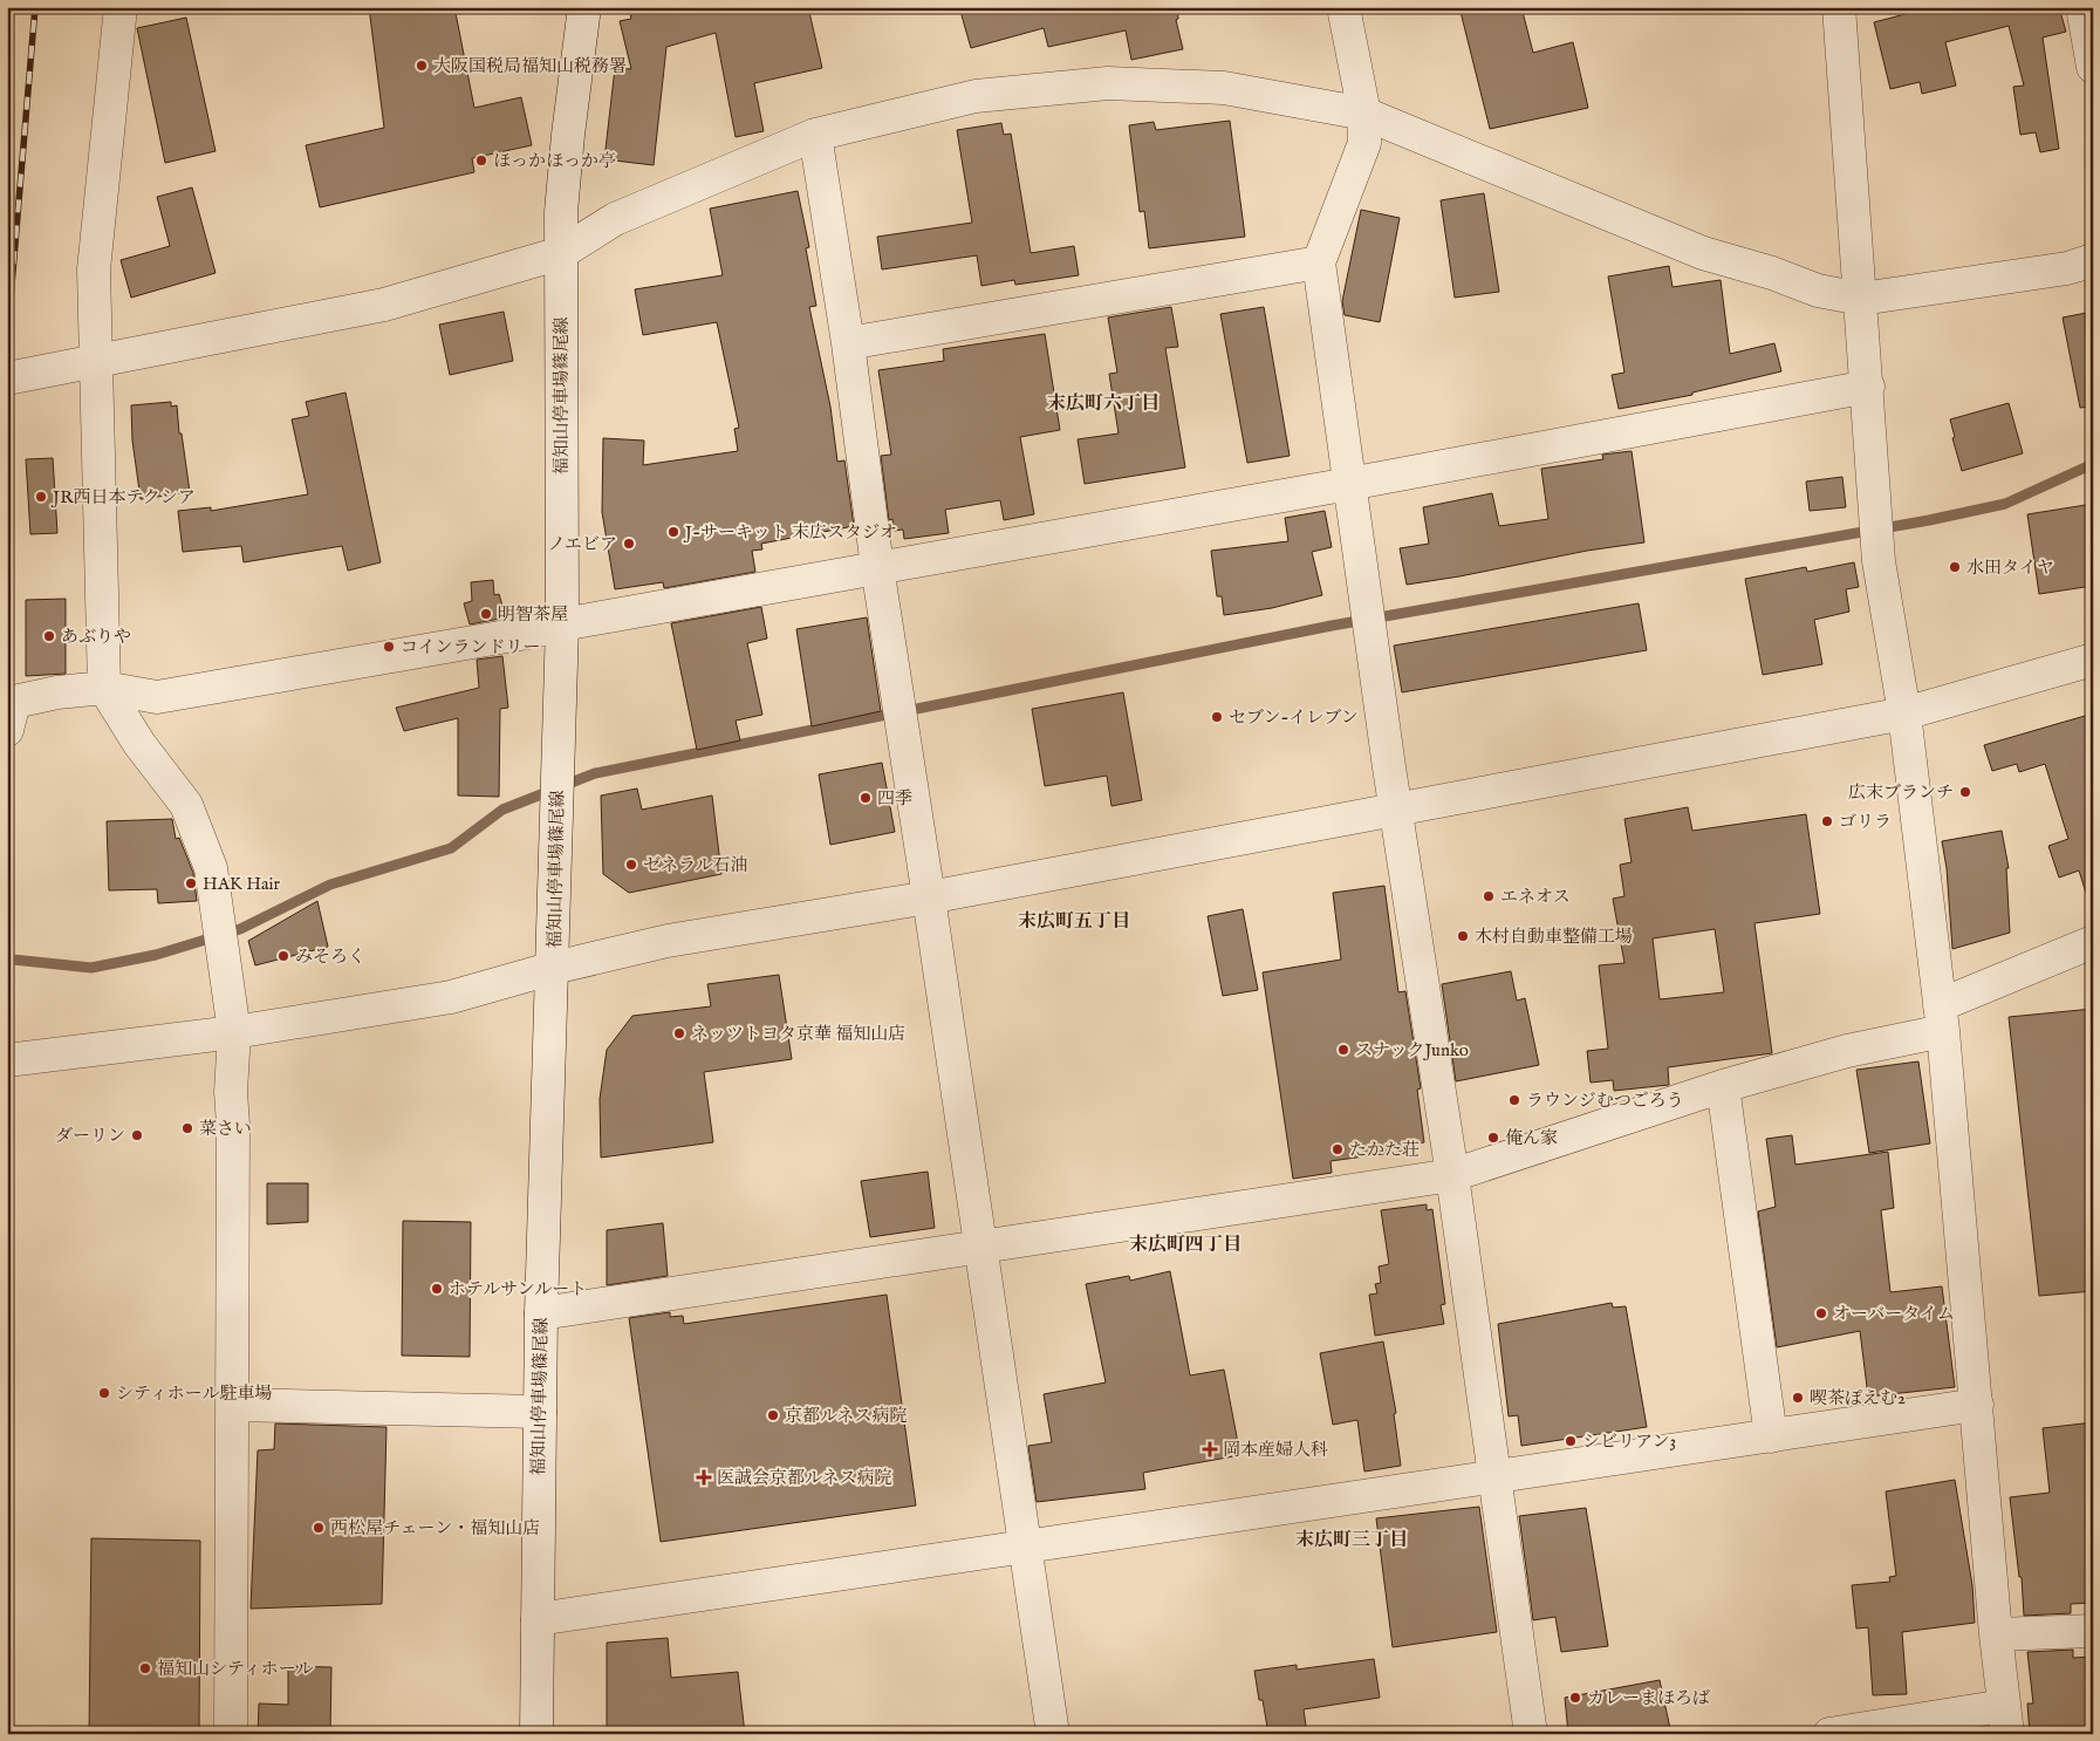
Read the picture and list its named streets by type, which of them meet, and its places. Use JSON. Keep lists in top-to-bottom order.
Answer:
{
  "streets": {
    "street": ["福知山停車場篠尾線"]
  },
  "districts": [
    "末広町六丁目",
    "末広町五丁目",
    "末広町四丁目",
    "末広町三丁目"
  ],
  "places": {
    "other": [
      "大阪国税局福知山税務署",
      "ほっかほっか亭",
      "JR西日本テクシア",
      "J-サーキット 末広スタジオ",
      "ノエビア",
      "水田タイヤ",
      "明智茶屋",
      "あぶりや",
      "コインランドリー",
      "セブン-イレブン",
      "広末ブランチ",
      "四季",
      "ゴリラ",
      "ゼネラル石油",
      "HAK Hair",
      "エネオス",
      "木村自動車整備工場",
      "みそろく",
      "ネッツトヨタ京華 福知山店",
      "スナックJunko",
      "ラウンジむつごろう",
      "菜さい",
      "ダーリン",
      "俺ん家",
      "たかた荘",
      "ホテルサンルート",
      "オーバータイム",
      "シティホール駐車場",
      "喫茶ぽえむ2",
      "京都ルネス病院",
      "シビリアン3",
      "西松屋チェーン・福知山店",
      "福知山シティホール",
      "カレーまほろば"
    ],
    "health": ["岡本産婦人科", "医誠会京都ルネス病院"]
  }
}
